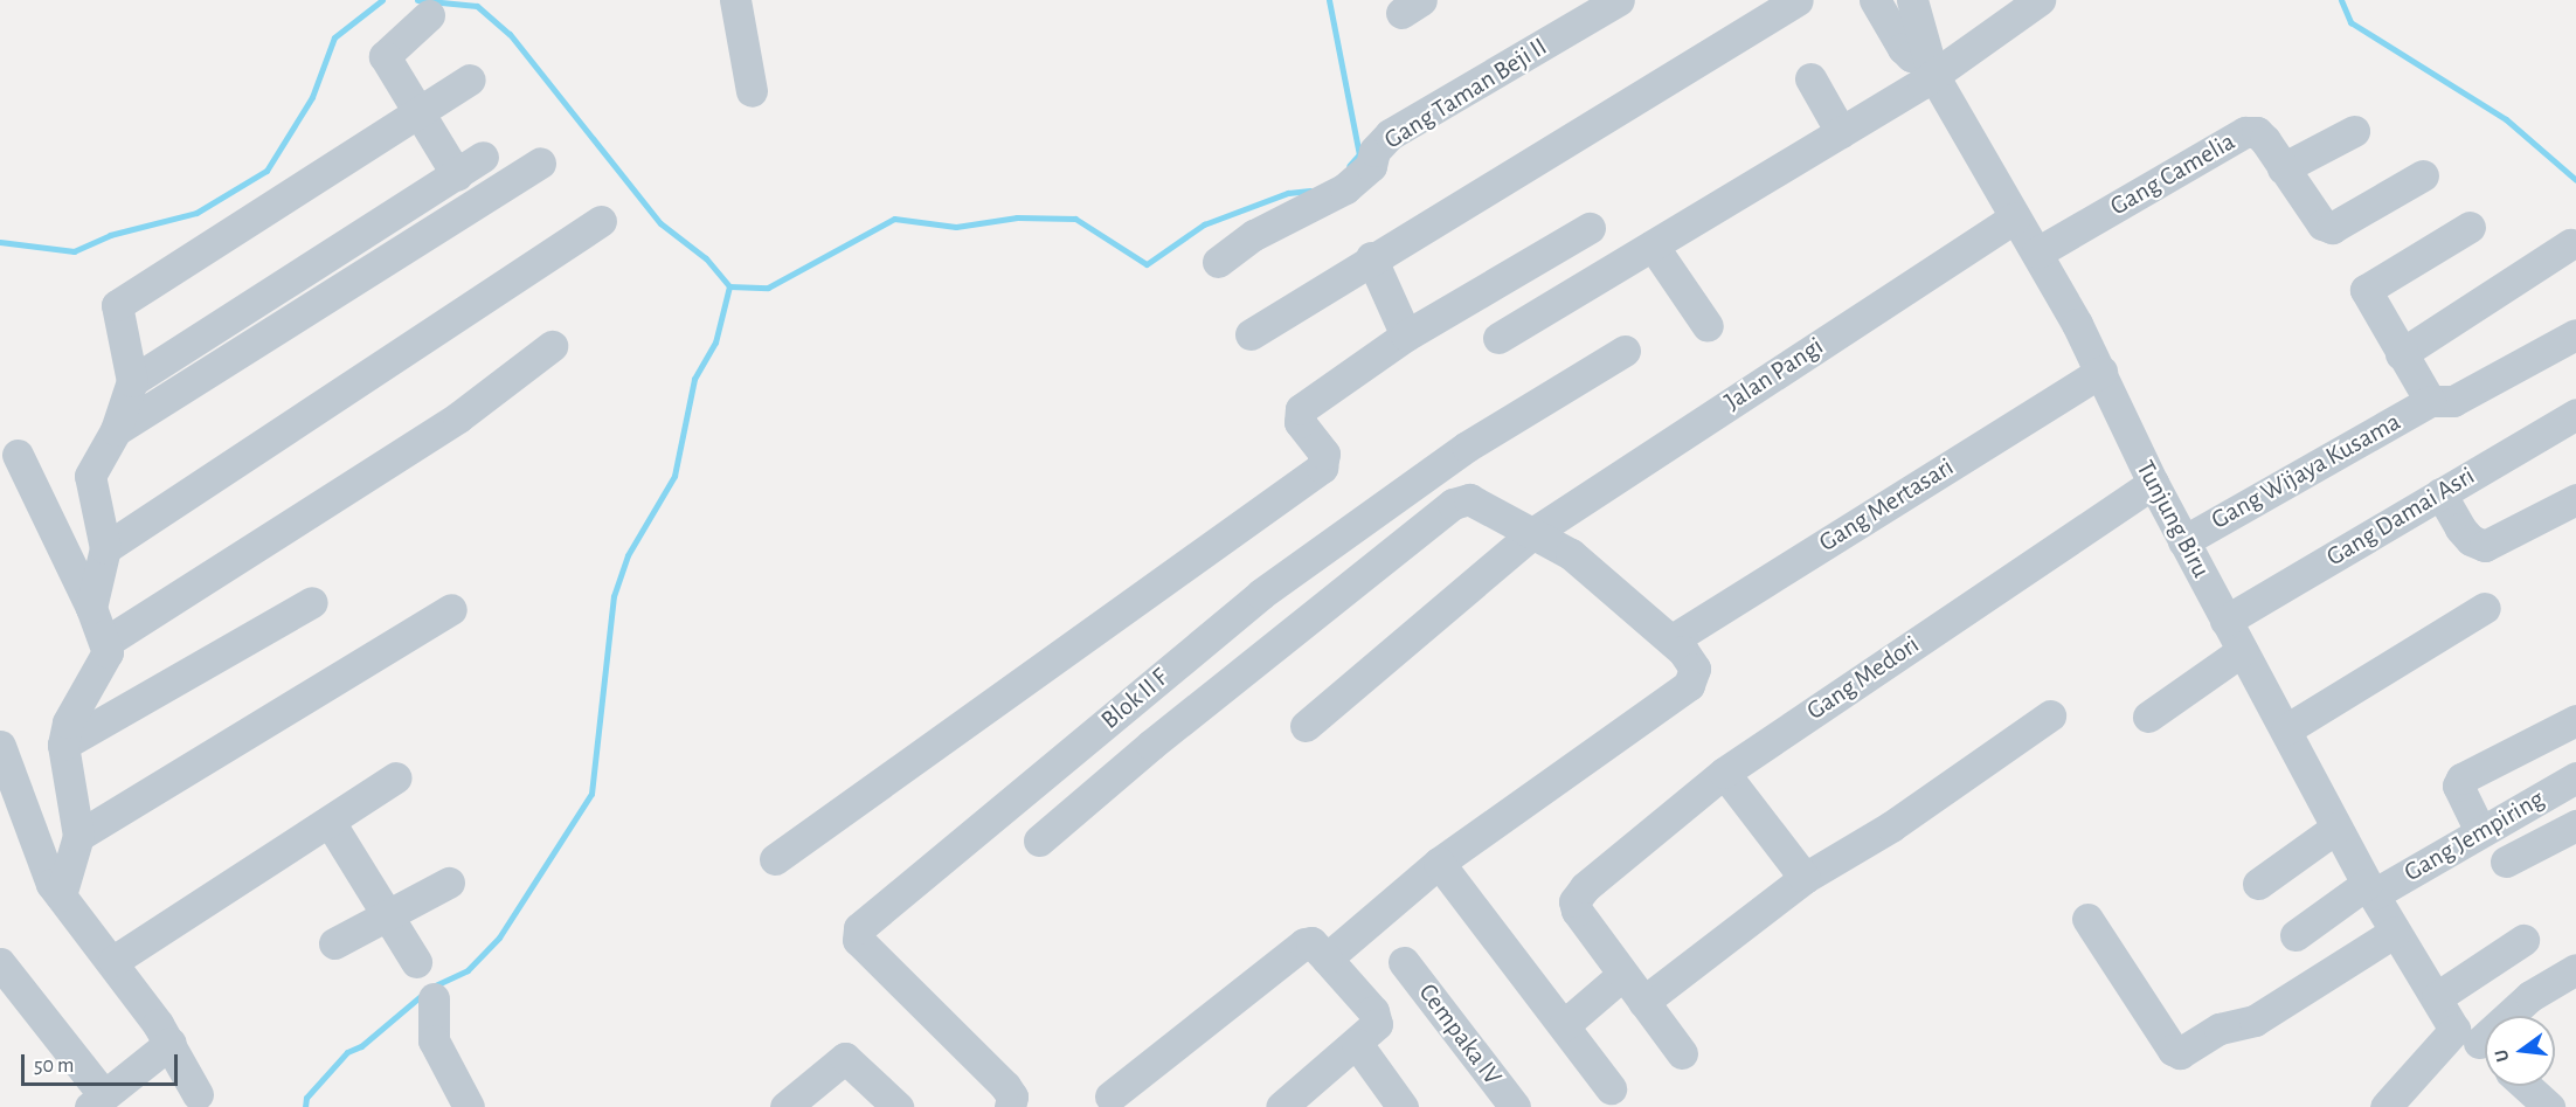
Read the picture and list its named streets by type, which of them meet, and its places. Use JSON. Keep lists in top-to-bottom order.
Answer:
{
  "streets": {
    "street": [
      "Gang Taman Beji II",
      "Gang Camelia",
      "Jalan Pangi",
      "Gang Wijaya Kusama",
      "Gang Mertasari",
      "Gang Damai Asri",
      "Tunjung Biru",
      "Gang Medori",
      "Blok II F",
      "Gang Jempiring",
      "Cempaka IV"
    ]
  },
  "crossings": [
    ["Gang Camelia", "Tunjung Biru"],
    ["Jalan Pangi", "Tunjung Biru"],
    ["Gang Wijaya Kusama", "Tunjung Biru"],
    ["Gang Mertasari", "Tunjung Biru"],
    ["Gang Damai Asri", "Tunjung Biru"],
    ["Tunjung Biru", "Gang Medori"],
    ["Tunjung Biru", "Gang Jempiring"]
  ],
  "scale_bar": "50 m",
  "north": "left"
}
